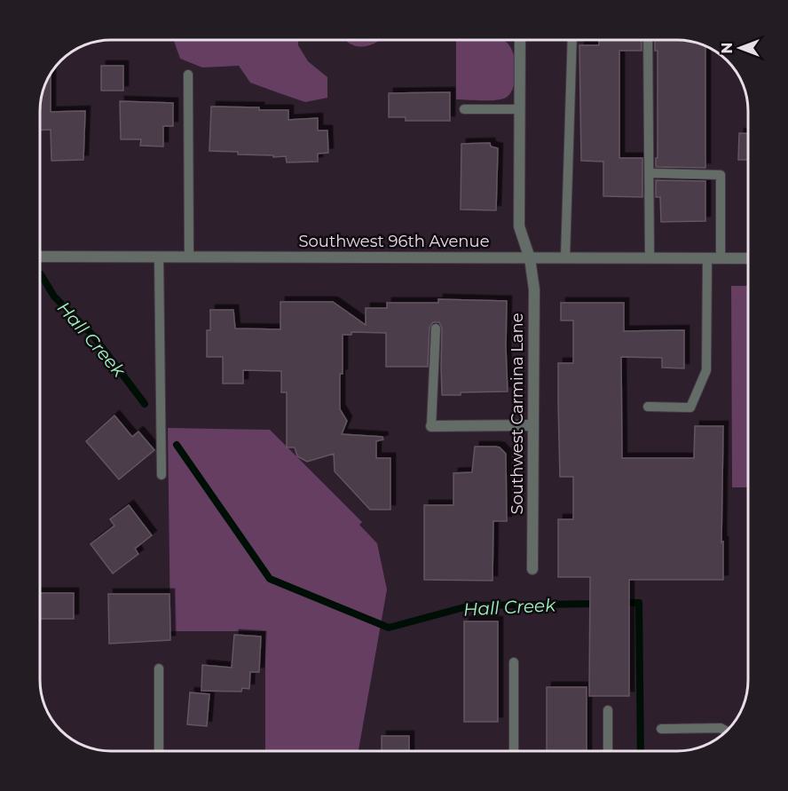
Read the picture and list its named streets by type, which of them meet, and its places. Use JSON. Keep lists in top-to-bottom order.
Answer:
{
  "streets": {
    "street": ["Southwest 96th Avenue", "Southwest Carmina Lane"]
  },
  "crossings": [
    ["Southwest 96th Avenue", "Southwest Carmina Lane"]
  ],
  "water": ["Hall Creek"],
  "north": "left"
}
